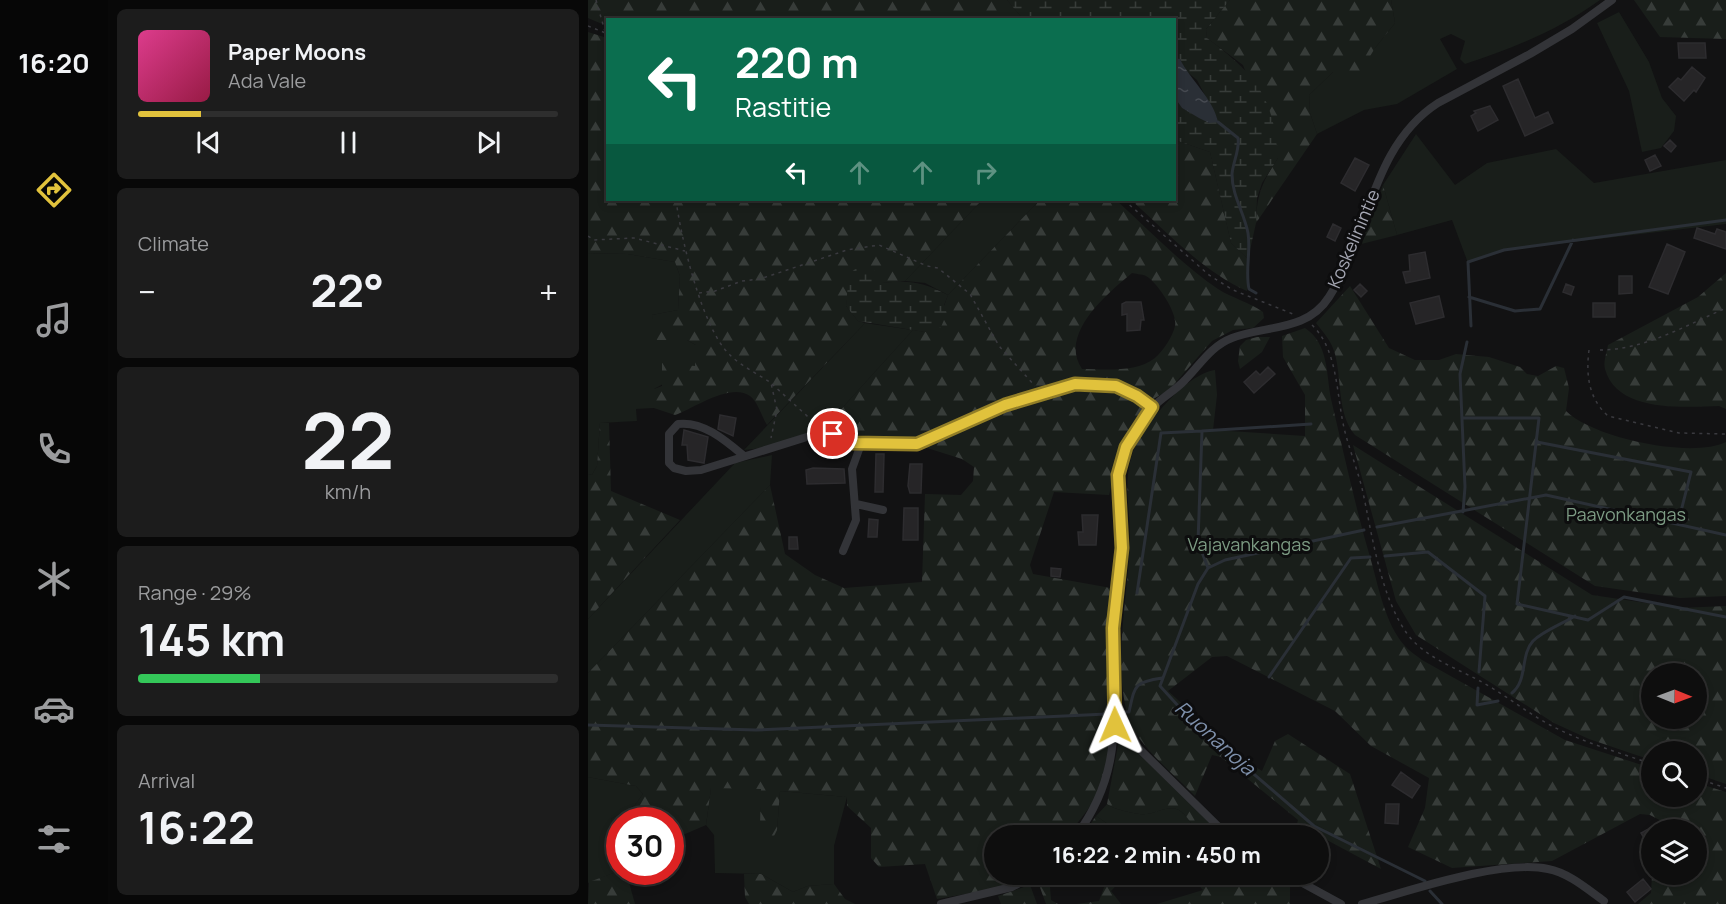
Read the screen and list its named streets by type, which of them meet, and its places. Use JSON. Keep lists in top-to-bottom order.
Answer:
{
  "streets": {
    "street": ["Koskelinintie"]
  },
  "water": ["Ruonanoja"],
  "parks": ["Paavonkangas", "Vajavankangas"],
  "north": "right",
  "page": {
    "tabs": "16:20",
    "turn": ["220 m", "Rastitie"],
    "song": ["Paper Moons", "Ada Vale"],
    "tile": [
      "Climate",
      ["22", "km/h"],
      ["Range · 29%", "145 km"],
      ["Arrival", "16:22"]
    ],
    "heat": ["−", "22°", "+"],
    "limit": "30",
    "trip": "16:22 · 2 min · 450 m"
  }
}
